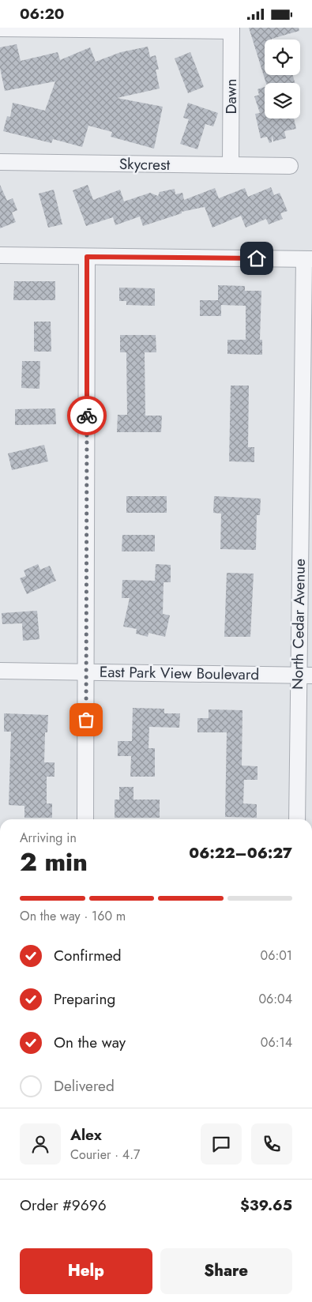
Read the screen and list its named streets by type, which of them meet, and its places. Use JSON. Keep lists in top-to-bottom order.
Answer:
{
  "streets": {
    "street": [
      "Dawn",
      "Skycrest",
      "North Cedar Avenue",
      "East Park View Boulevard"
    ]
  },
  "crossings": [
    ["Dawn", "Skycrest"],
    ["North Cedar Avenue", "East Park View Boulevard"]
  ],
  "page": {
    "status": "06:20",
    "heading": ["2 min", "Arriving in", "06:22–06:27"],
    "panel": [
      "Alex",
      "Courier · 4.7",
      "Order #9696",
      "$39.65"
    ],
    "bar": "On the way · 160 m",
    "list": [
      ["Confirmed", "06:01"],
      ["Preparing", "06:04"],
      ["On the way", "06:14"],
      "Delivered"
    ],
    "buttons": ["Help", "Share"]
  }
}
